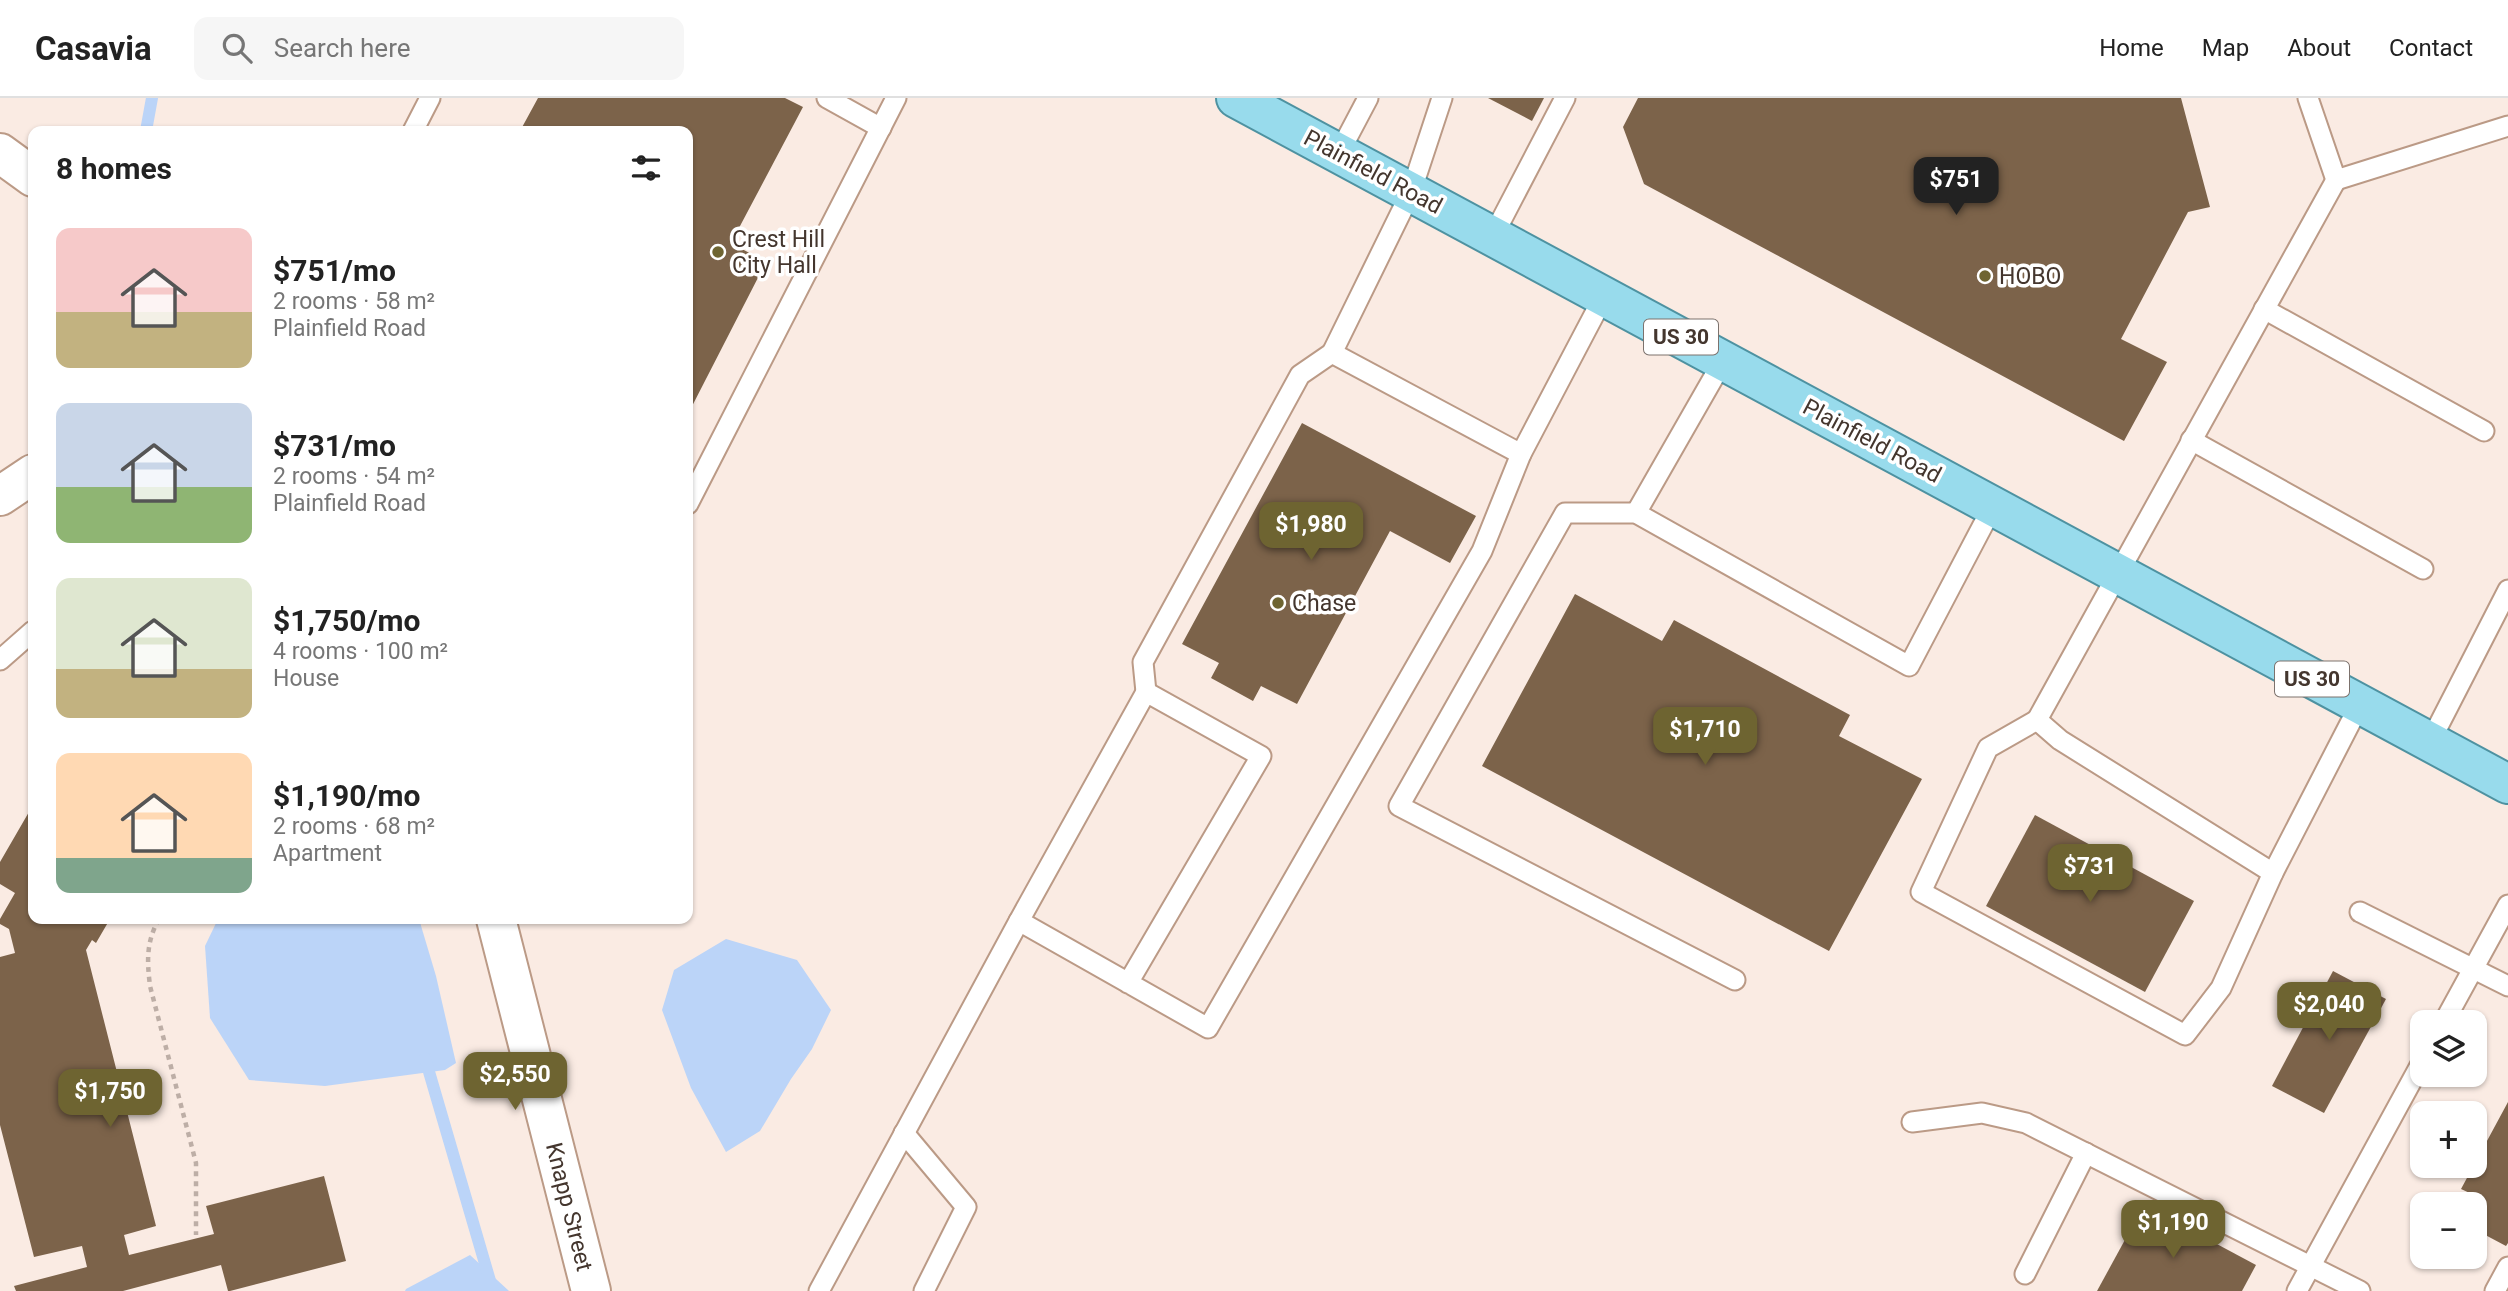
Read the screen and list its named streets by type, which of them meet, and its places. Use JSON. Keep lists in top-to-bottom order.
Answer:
{
  "streets": {
    "main road": ["Plainfield Road", "US 30"],
    "street": ["Knapp Street"]
  },
  "places": ["Crest Hill City Hall", "HOBO", "Chase"],
  "page": {
    "header": "Casavia",
    "search": "Search here",
    "nav": [
      "Home",
      "Map",
      "About",
      "Contact"
    ],
    "heading": "8 homes",
    "price": [
      "$751",
      "$1,980",
      "$1,710",
      "$731",
      "$2,040",
      "$2,550",
      "$1,750",
      "$1,190"
    ],
    "list": [
      {
        "name": "$751/mo",
        "note": "2 rooms · 58 m² · Plainfield Road"
      },
      {
        "name": "$731/mo",
        "note": "2 rooms · 54 m² · Plainfield Road"
      },
      {
        "name": "$1,750/mo",
        "note": "4 rooms · 100 m² · House"
      },
      {
        "name": "$1,190/mo",
        "note": "2 rooms · 68 m² · Apartment"
      }
    ],
    "map_buttons": ["+", "−"]
  }
}
